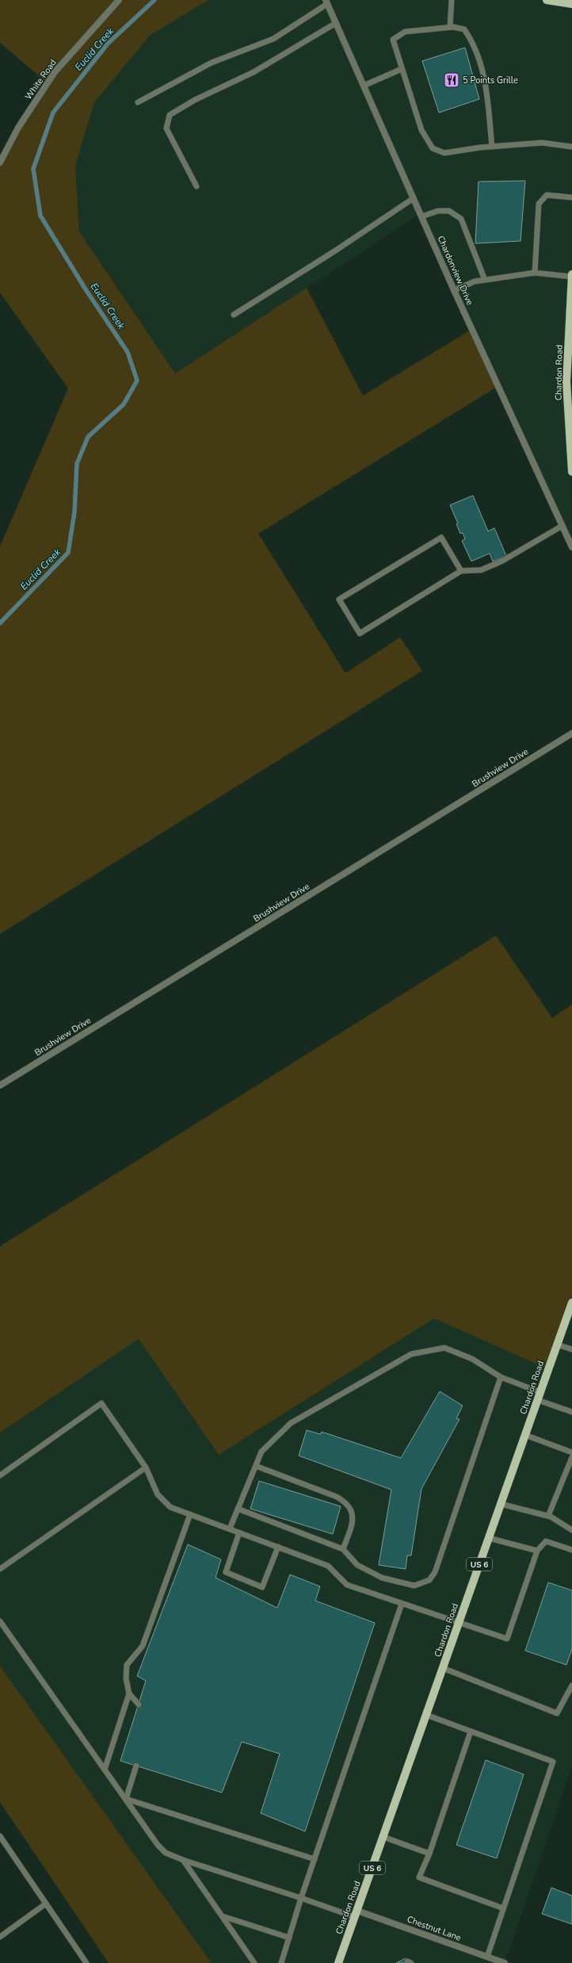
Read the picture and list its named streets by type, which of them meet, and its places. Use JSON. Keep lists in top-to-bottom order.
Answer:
{
  "streets": {
    "main road": ["Chardon Road", "US 6"],
    "street": [
      "White Road",
      "Chardonview Drive",
      "Brushview Drive",
      "Chestnut Lane"
    ]
  },
  "crossings": [
    ["Chardon Road", "Chestnut Lane"]
  ],
  "water": ["Euclid Creek"],
  "places": {
    "restaurant": ["5 Points Grille"]
  }
}
